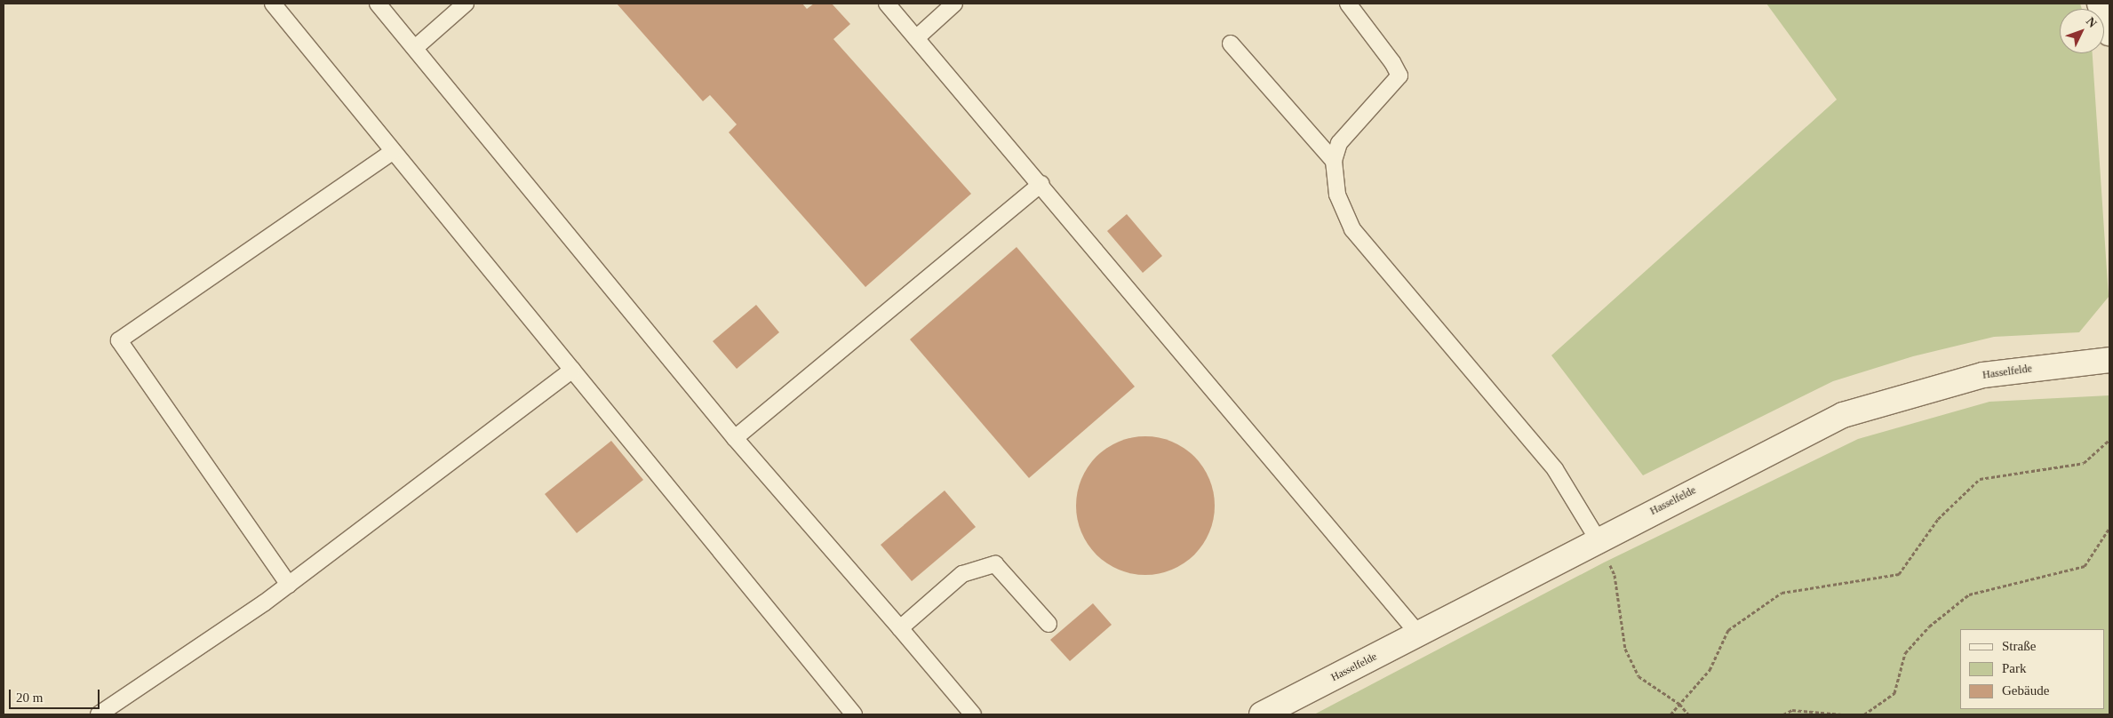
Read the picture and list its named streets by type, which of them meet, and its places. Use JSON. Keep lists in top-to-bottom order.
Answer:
{
  "streets": {
    "street": ["Hasselfelde"]
  },
  "legend": ["Straße", "Park", "Gebäude"],
  "scale_bar": "20 m",
  "north": "top right"
}
